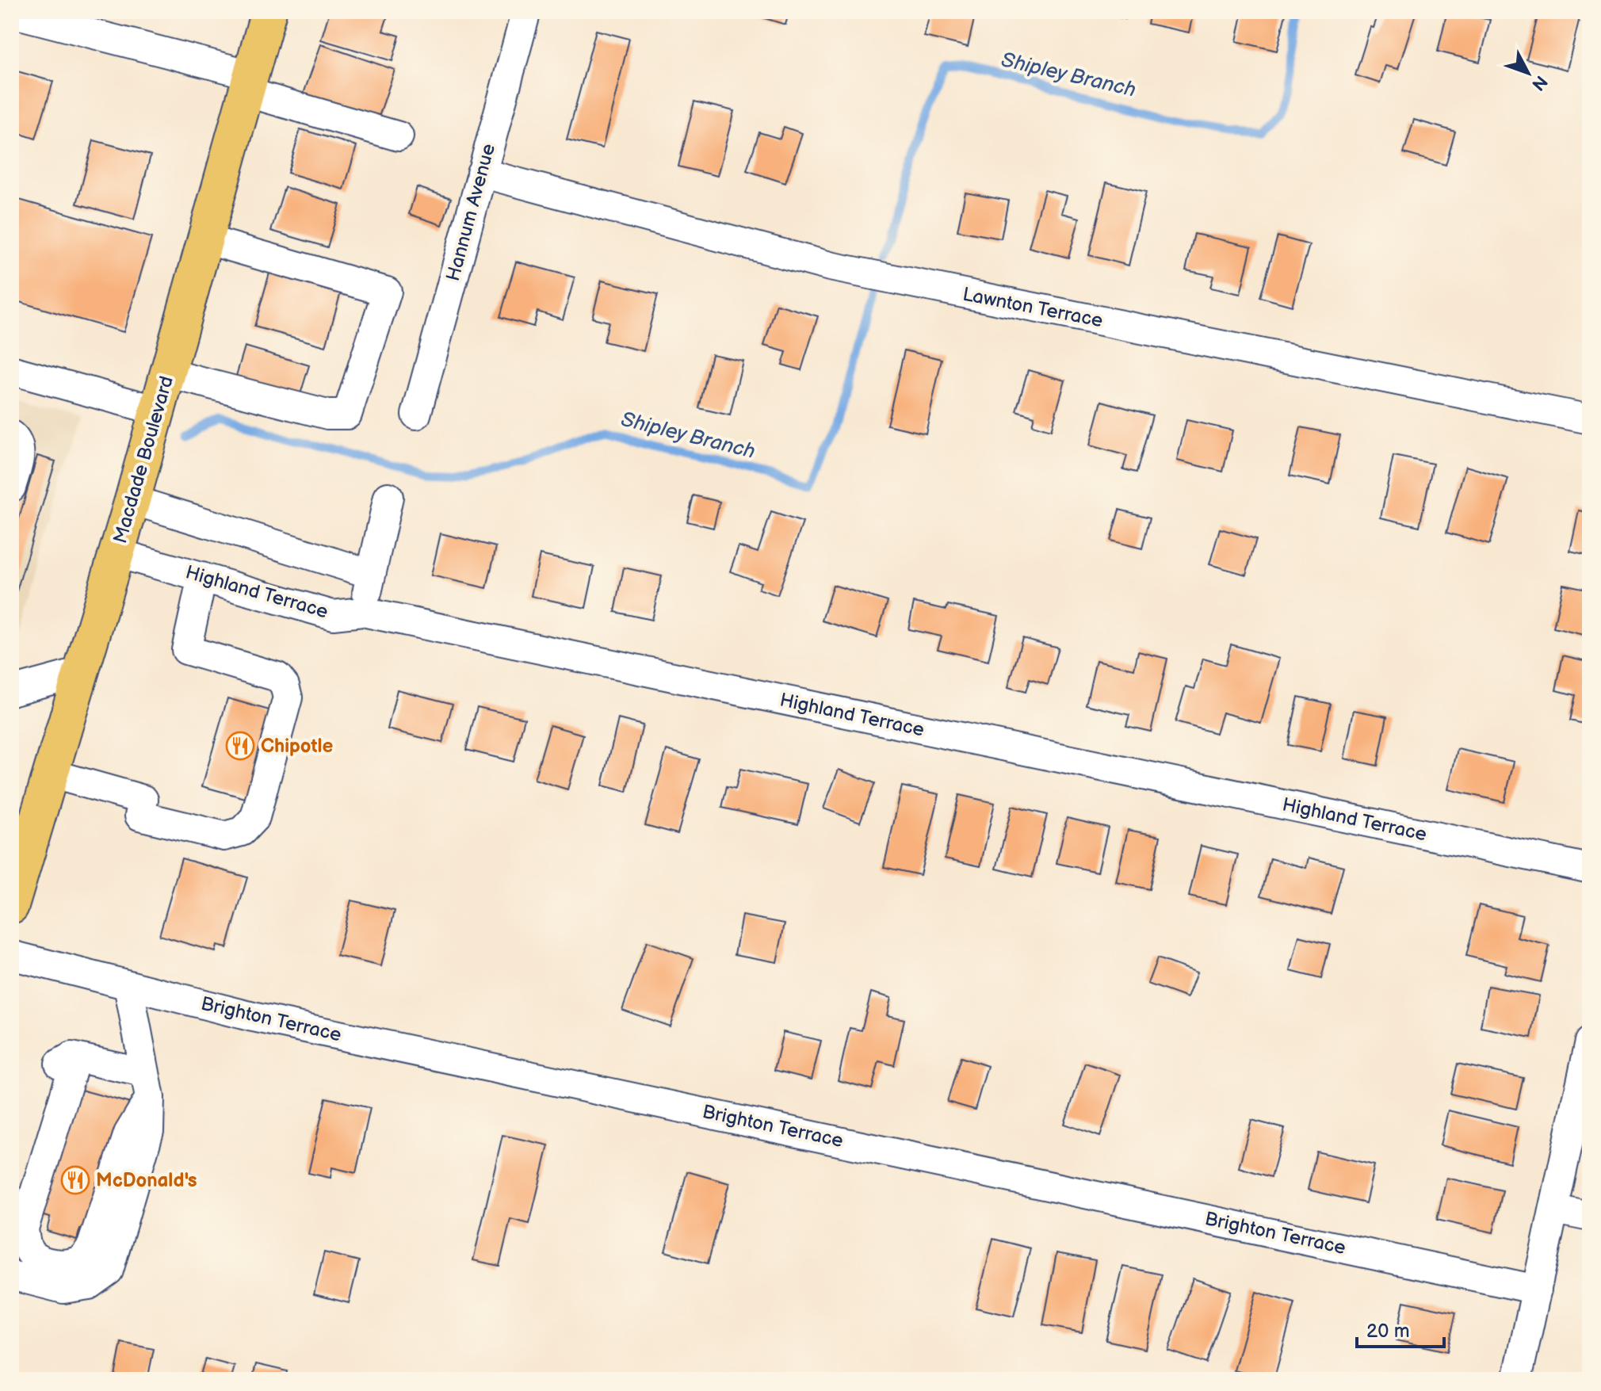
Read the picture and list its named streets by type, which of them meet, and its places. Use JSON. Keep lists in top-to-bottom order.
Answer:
{
  "streets": {
    "main road": ["Macdade Boulevard"],
    "street": [
      "Hannum Avenue",
      "Lawnton Terrace",
      "Highland Terrace",
      "Brighton Terrace"
    ]
  },
  "crossings": [
    ["Hannum Avenue", "Lawnton Terrace"],
    ["Macdade Boulevard", "Highland Terrace"]
  ],
  "water": ["Shipley Branch"],
  "places": {
    "restaurant": ["Chipotle", "McDonald's"]
  },
  "scale_bar": "20 m",
  "north": "bottom right"
}
